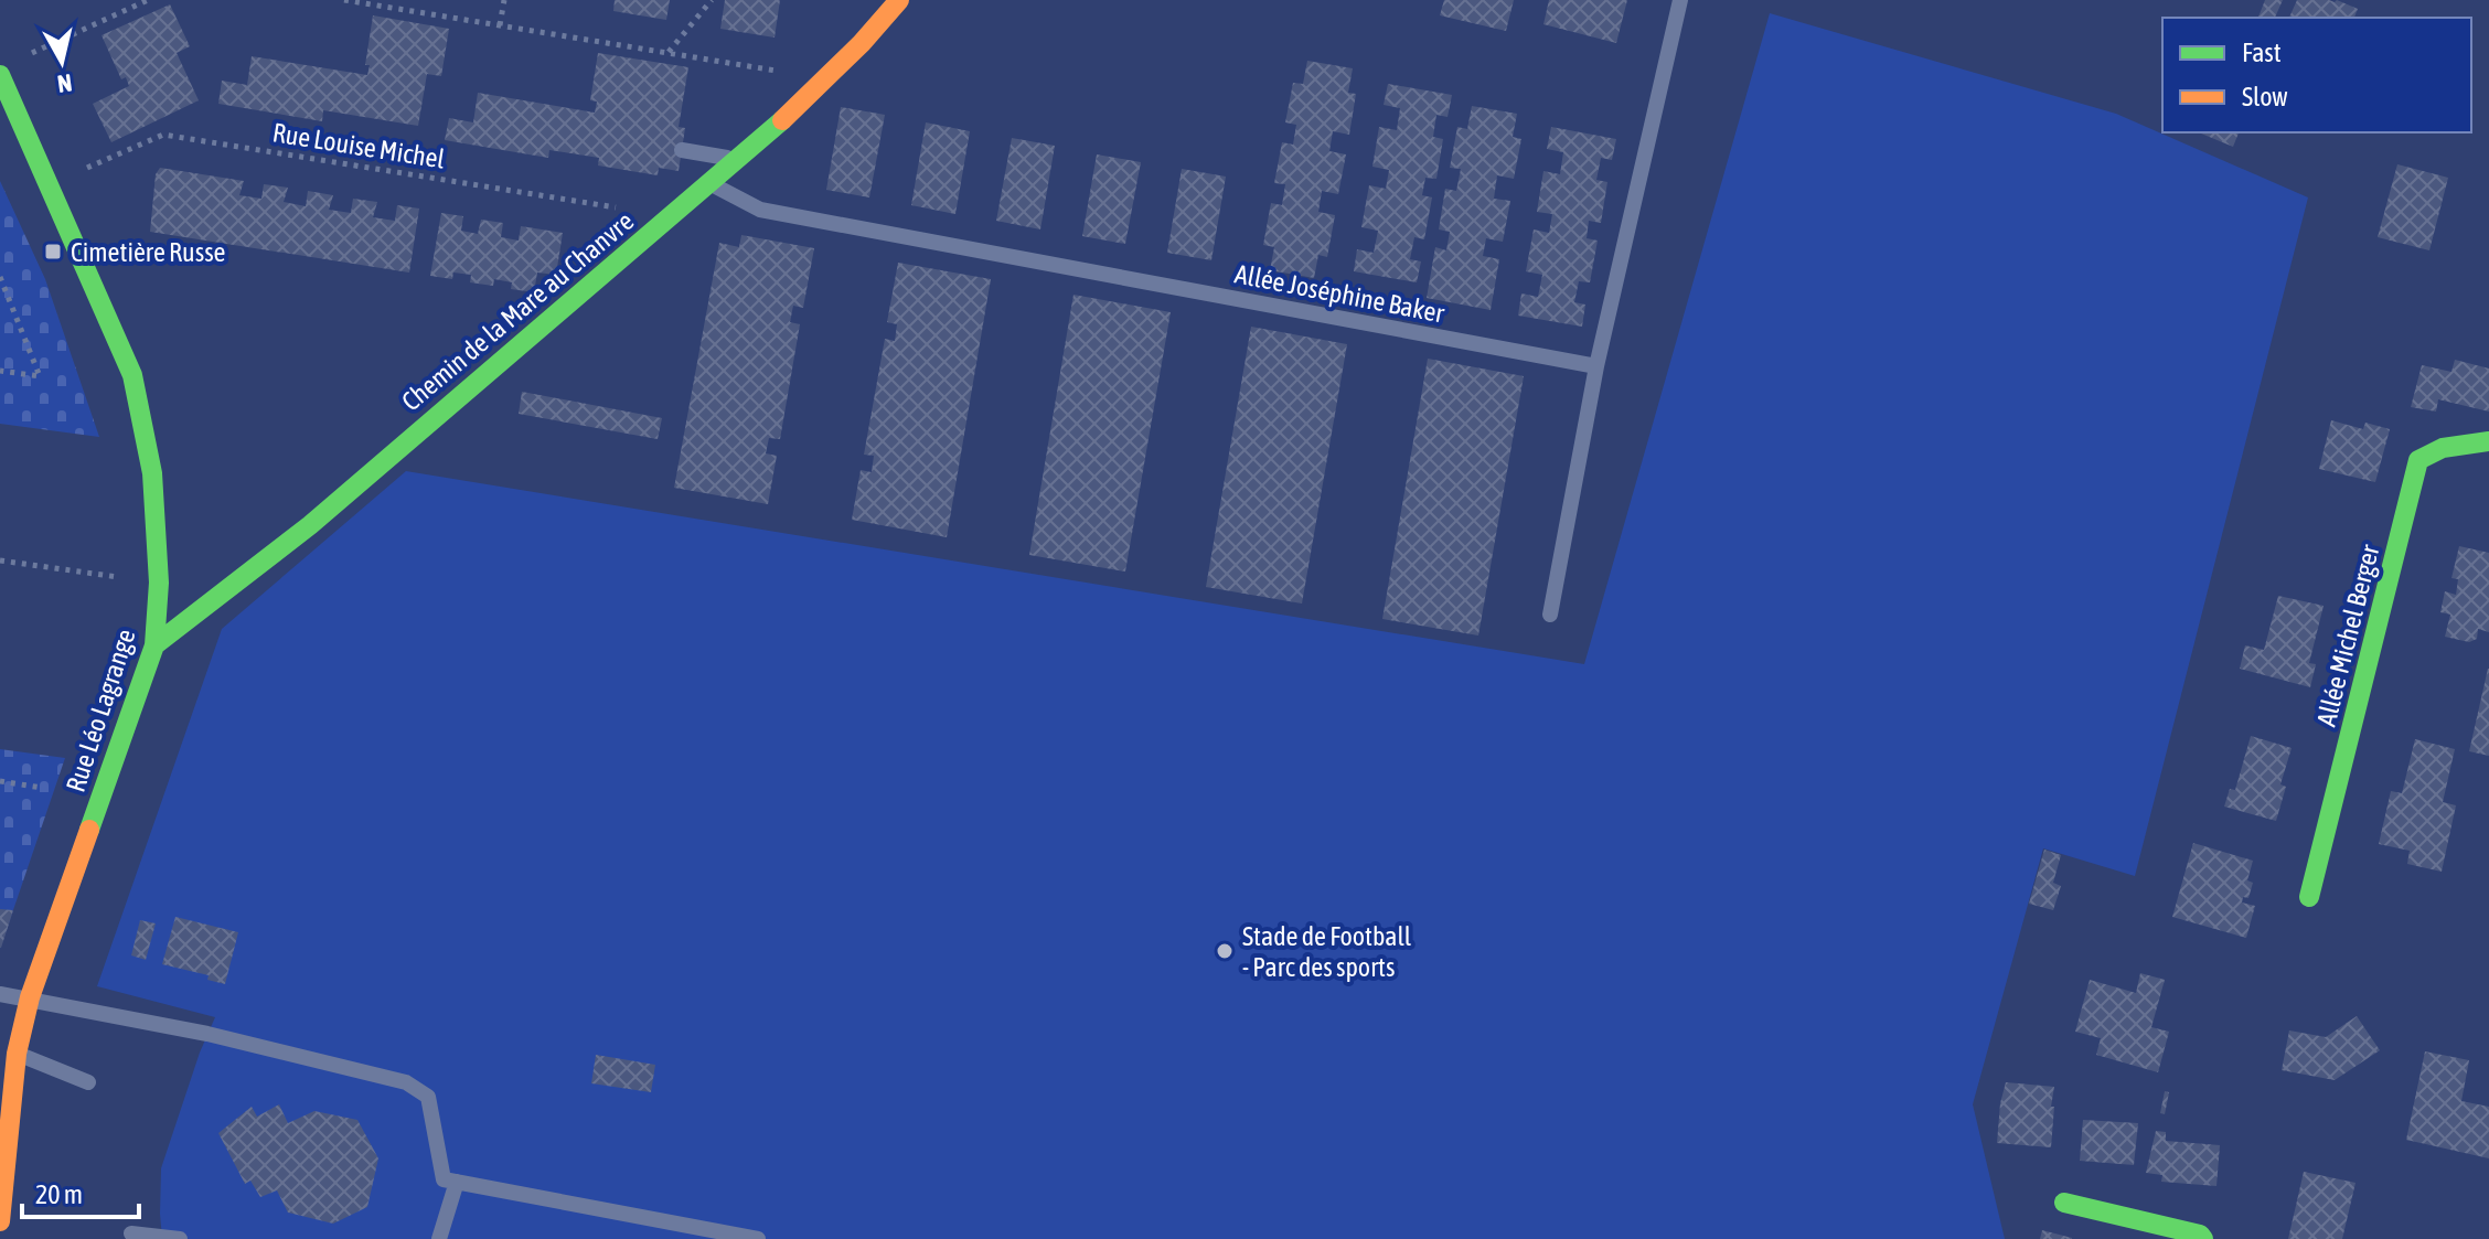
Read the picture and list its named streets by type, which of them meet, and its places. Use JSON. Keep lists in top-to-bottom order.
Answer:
{
  "streets": {
    "street": ["Chemin de la Mare au Chanvre", "Allée Michel Berger", "Rue Léo Lagrange"],
    "lane": ["Allée Joséphine Baker"],
    "path": ["Rue Louise Michel"]
  },
  "crossings": [
    ["Rue Louise Michel", "Chemin de la Mare au Chanvre"],
    ["Rue Louise Michel", "Rue Léo Lagrange"],
    ["Allée Joséphine Baker", "Chemin de la Mare au Chanvre"],
    ["Chemin de la Mare au Chanvre", "Rue Léo Lagrange"]
  ],
  "places": {
    "transit": ["Cimetière Russe"],
    "other": ["Stade de Football - Parc des sports"]
  },
  "legend": ["Fast", "Slow"],
  "scale_bar": "20 m",
  "north": "bottom"
}
